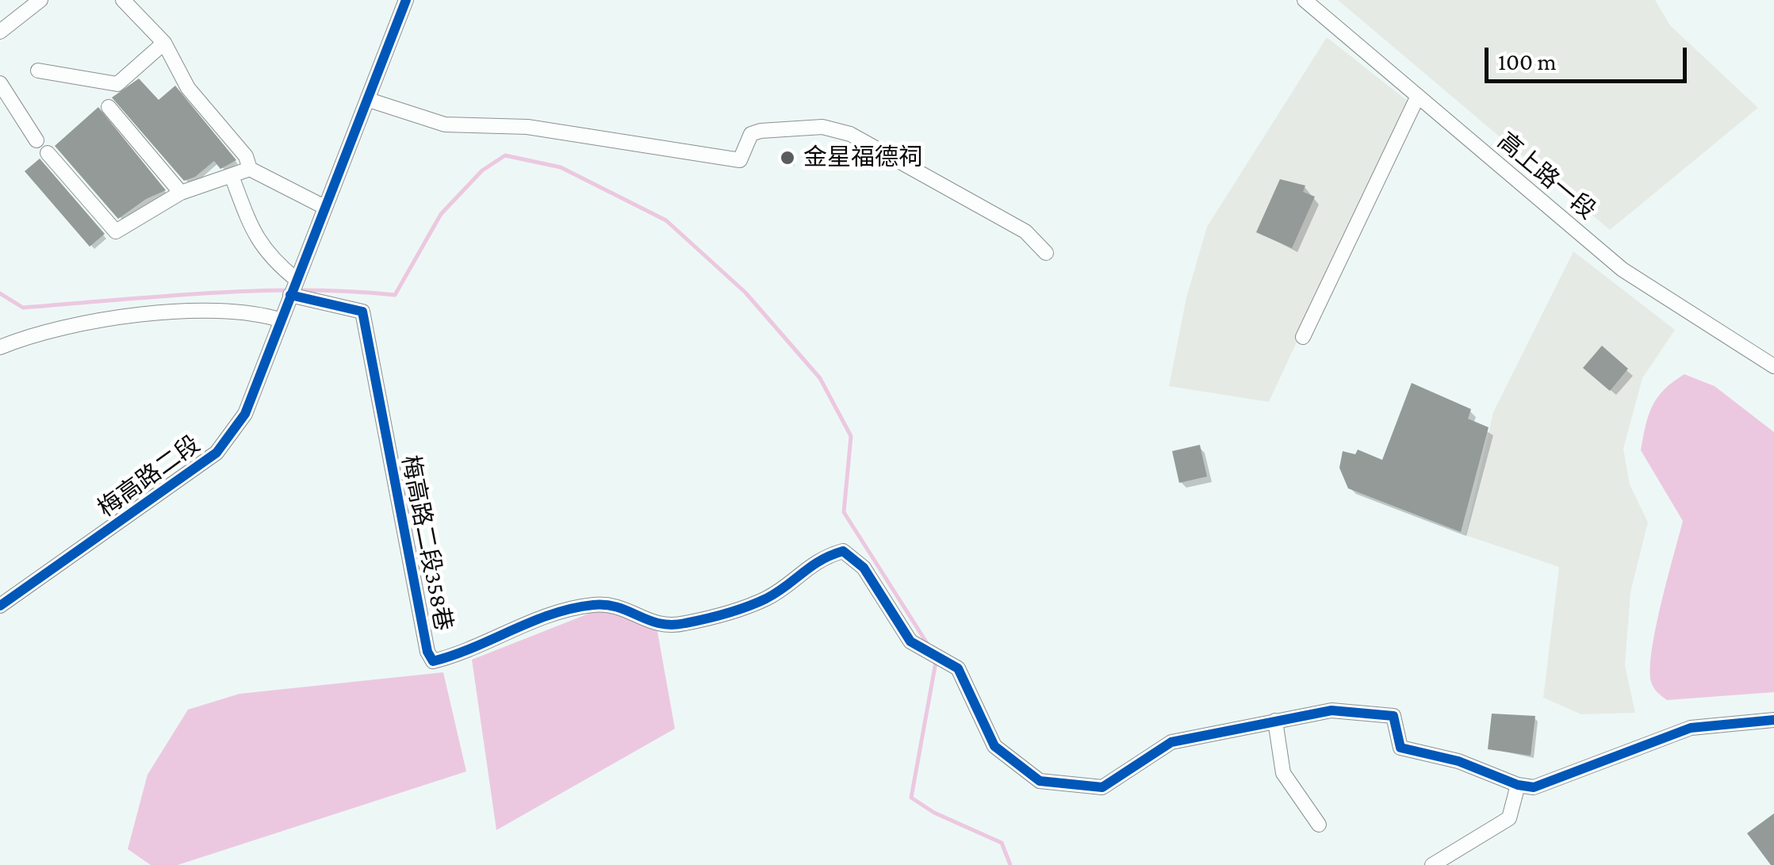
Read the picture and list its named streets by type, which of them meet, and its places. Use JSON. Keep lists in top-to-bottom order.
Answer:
{
  "streets": {
    "street": ["高上路一段", "梅高路二段", "梅高路二段358巷"]
  },
  "crossings": [
    ["梅高路二段", "梅高路二段358巷"]
  ],
  "places": ["金星福德祠"],
  "scale_bar": "100 m"
}
